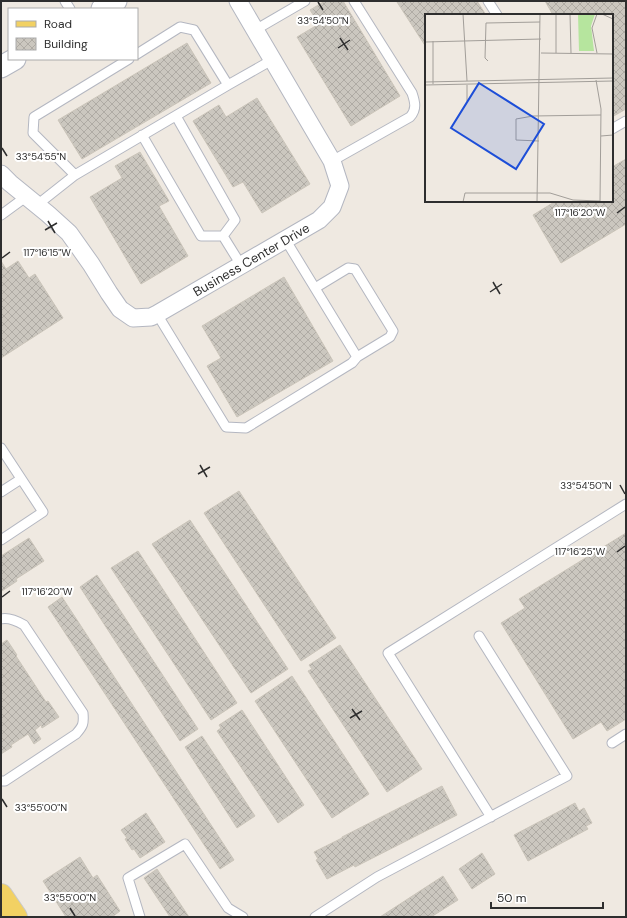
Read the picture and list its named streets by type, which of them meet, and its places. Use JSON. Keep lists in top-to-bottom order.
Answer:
{
  "streets": {
    "street": ["Business Center Drive"]
  },
  "legend": ["Road", "Building"],
  "scale_bar": "50 m",
  "coordinates": [
    "33°54'50\"N",
    "33°54'55\"N",
    "117°16'20\"W",
    "117°16'15\"W",
    "117°16'25\"W",
    "33°55'00\"N"
  ]
}
